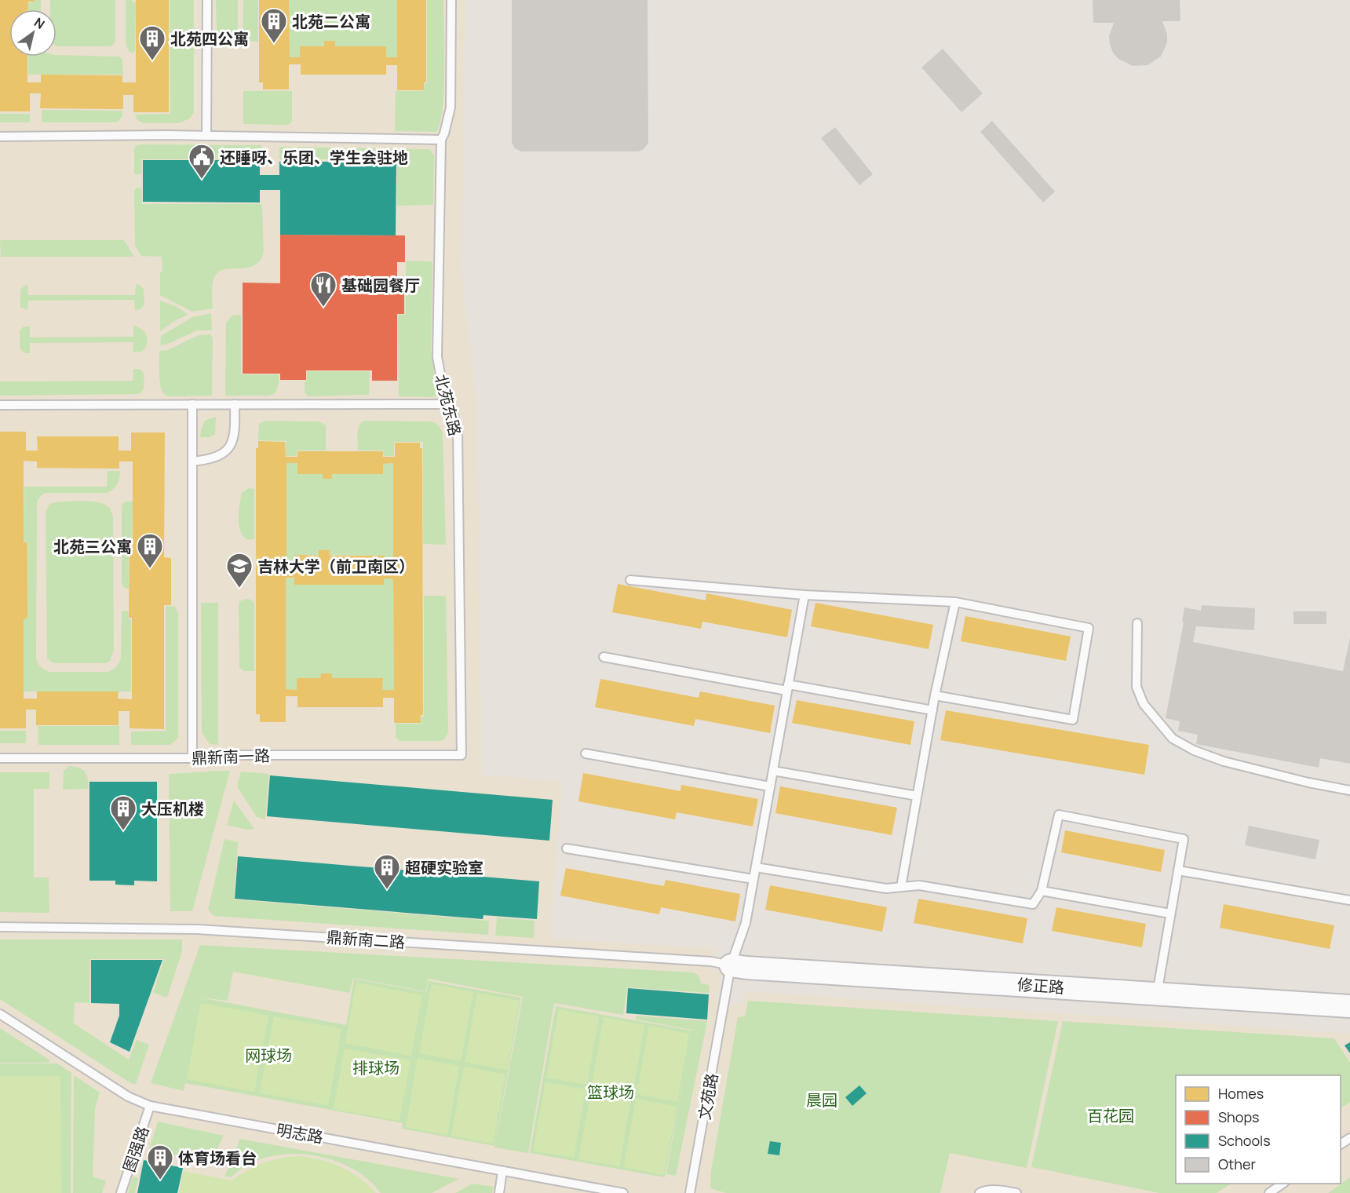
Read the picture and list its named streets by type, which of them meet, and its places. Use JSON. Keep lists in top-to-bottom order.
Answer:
{
  "streets": {
    "street": ["修正路"],
    "lane": [
      "北苑东路",
      "鼎新南一路",
      "鼎新南二路",
      "文苑路",
      "明志路",
      "图强路"
    ]
  },
  "crossings": [
    ["北苑东路", "鼎新南一路"],
    ["鼎新南二路", "修正路"],
    ["鼎新南二路", "文苑路"],
    ["修正路", "文苑路"],
    ["明志路", "图强路"]
  ],
  "parks": [
    "网球场",
    "排球场",
    "篮球场",
    "晨园",
    "百花园"
  ],
  "places": {
    "building": [
      "北苑二公寓",
      "北苑四公寓",
      "北苑三公寓",
      "大压机楼",
      "超硬实验室",
      "体育场看台"
    ],
    "public building": ["还睡呀、乐团、学生会驻地"],
    "restaurant": ["基础园餐厅"],
    "school or university": ["吉林大学（前卫南区）"]
  },
  "legend": [
    "Homes",
    "Shops",
    "Schools",
    "Other"
  ],
  "north": "top right"
}
